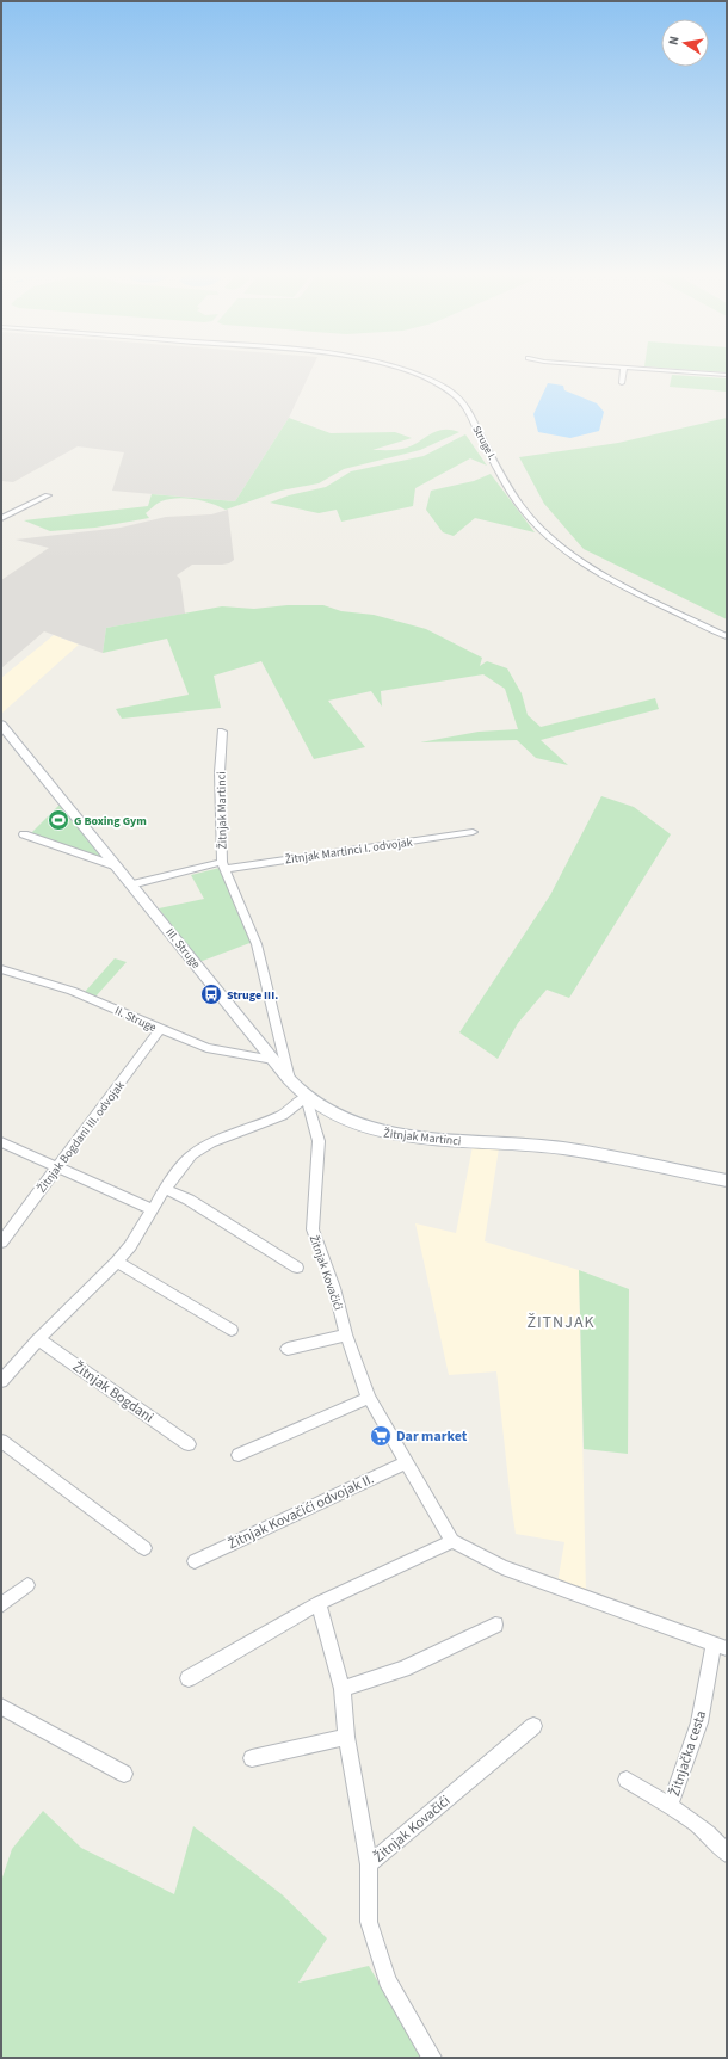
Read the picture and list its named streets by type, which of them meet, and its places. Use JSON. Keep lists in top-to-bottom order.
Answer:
{
  "streets": {
    "street": [
      "Struge I.",
      "Žitnjak Martinci",
      "Žitnjak Martinci I. odvojak",
      "III. Struge",
      "II. Struge",
      "Žitnjak Bogdani III. odvojak",
      "Žitnjak Kovačići",
      "Žitnjak Bogdani",
      "Žitnjak Kovačići odvojak II.",
      "Žitnjačka cesta"
    ]
  },
  "crossings": [
    ["Žitnjak Martinci", "Žitnjak Martinci I. odvojak"],
    ["Žitnjak Martinci", "III. Struge"],
    ["Žitnjak Martinci", "Žitnjak Kovačići"],
    ["III. Struge", "II. Struge"],
    ["II. Struge", "Žitnjak Bogdani III. odvojak"],
    ["Žitnjak Kovačići", "Žitnjak Kovačići odvojak II."]
  ],
  "districts": ["ŽITNJAK"],
  "places": {
    "sports": ["G Boxing Gym"],
    "bus stop": ["Struge III."],
    "supermarket": ["Dar market"]
  },
  "north": "left"
}
